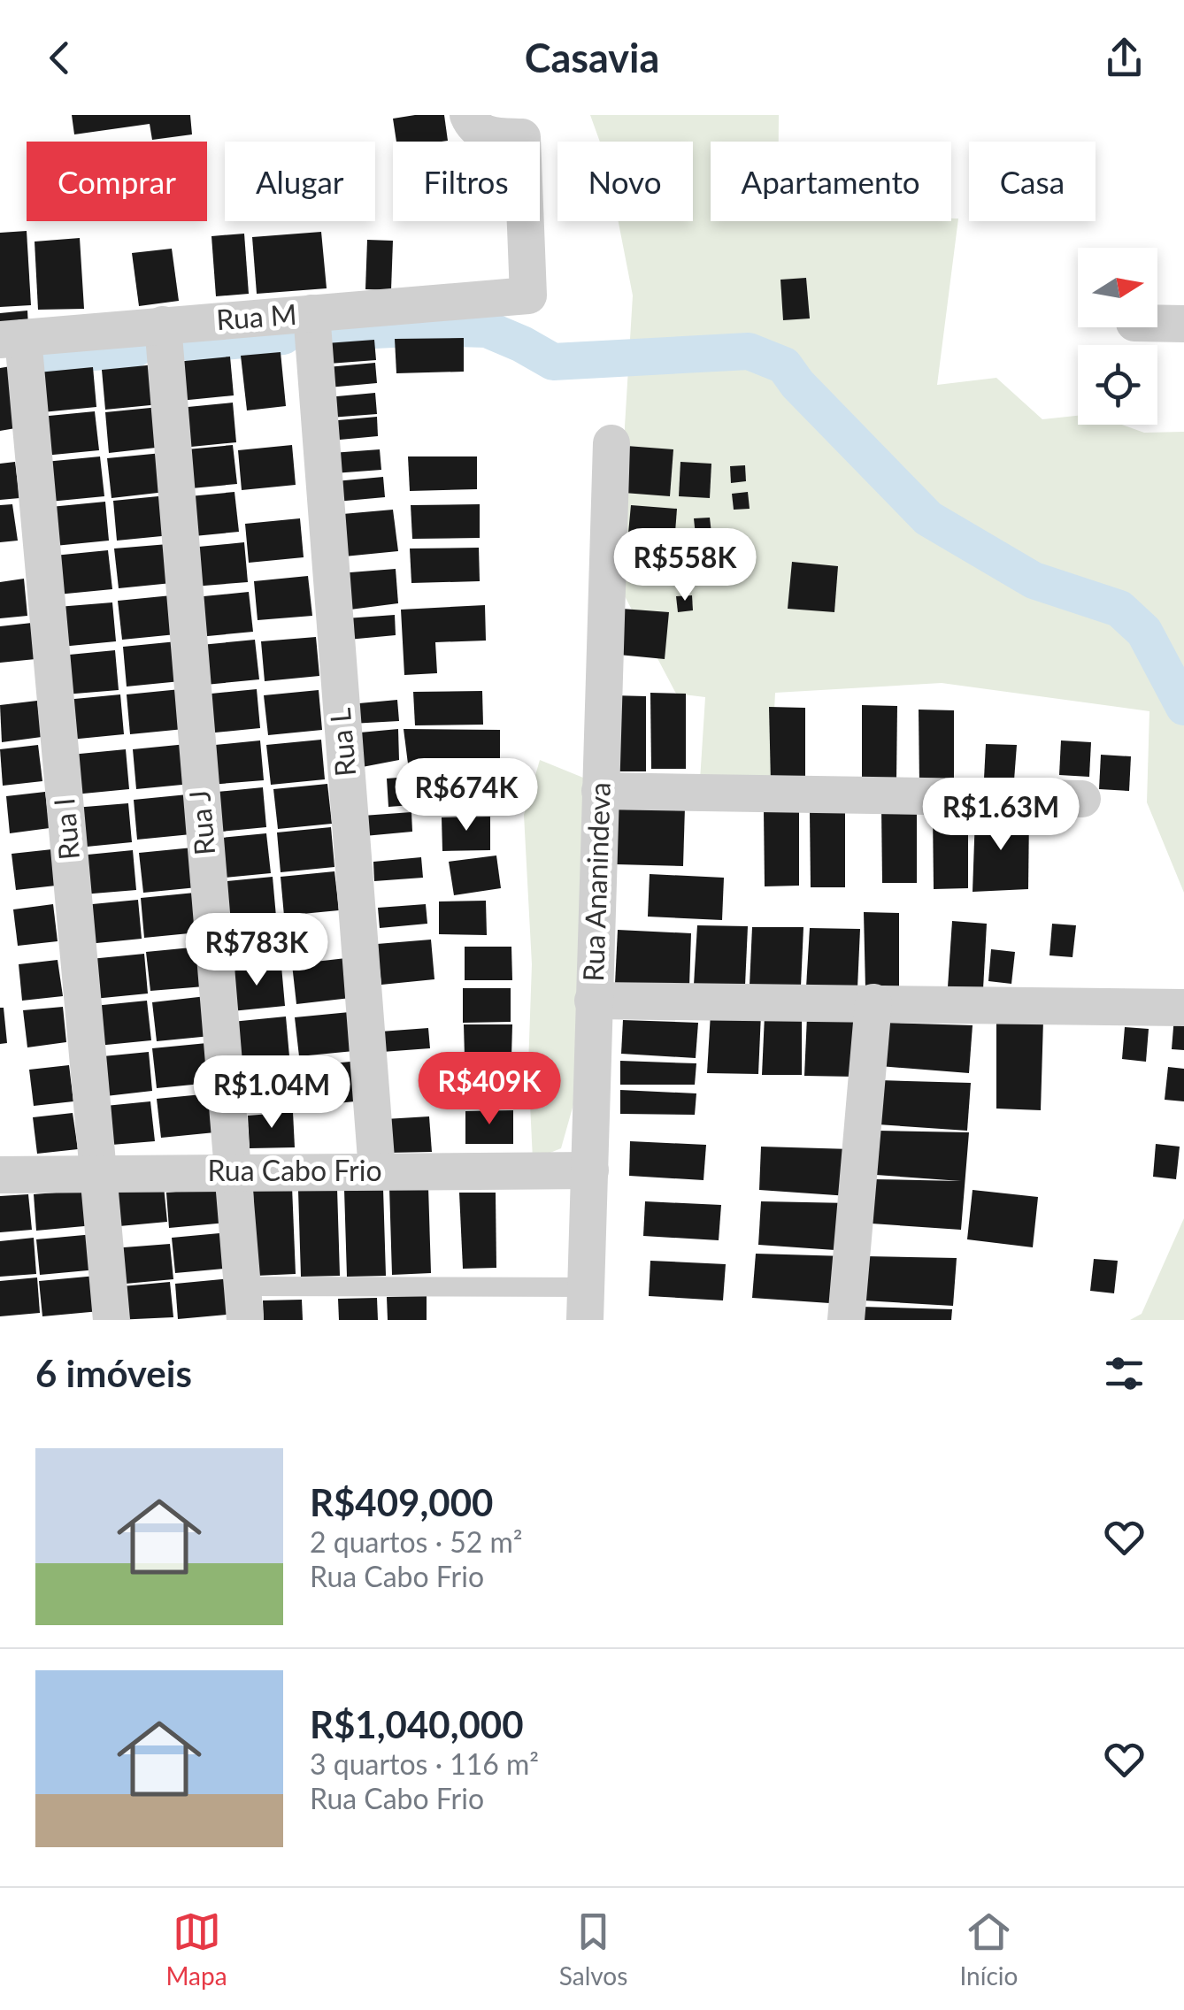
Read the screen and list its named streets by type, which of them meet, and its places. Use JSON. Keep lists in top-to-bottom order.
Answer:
{
  "streets": {
    "street": [
      "Rua M",
      "Rua L",
      "Rua J",
      "Rua I",
      "Rua Ananindeva",
      "Rua Cabo Frio"
    ]
  },
  "crossings": [
    ["Rua M", "Rua L"],
    ["Rua M", "Rua J"],
    ["Rua M", "Rua I"],
    ["Rua L", "Rua Cabo Frio"],
    ["Rua J", "Rua Cabo Frio"],
    ["Rua I", "Rua Cabo Frio"],
    ["Rua Ananindeva", "Rua Cabo Frio"]
  ],
  "north": "right",
  "page": {
    "header": "Casavia",
    "chip": [
      "Comprar",
      "Alugar",
      "Filtros",
      "Novo",
      "Apartamento",
      "Casa"
    ],
    "price": [
      "R$558K",
      "R$674K",
      "R$1.63M",
      "R$783K",
      "R$409K",
      "R$1.04M"
    ],
    "heading": "6 imóveis",
    "list": [
      {
        "name": "R$409,000",
        "note": "2 quartos · 52 m² · Rua Cabo Frio"
      },
      {
        "name": "R$1,040,000",
        "note": "3 quartos · 116 m² · Rua Cabo Frio"
      }
    ],
    "tabs": ["Mapa", "Salvos", "Início"]
  }
}
